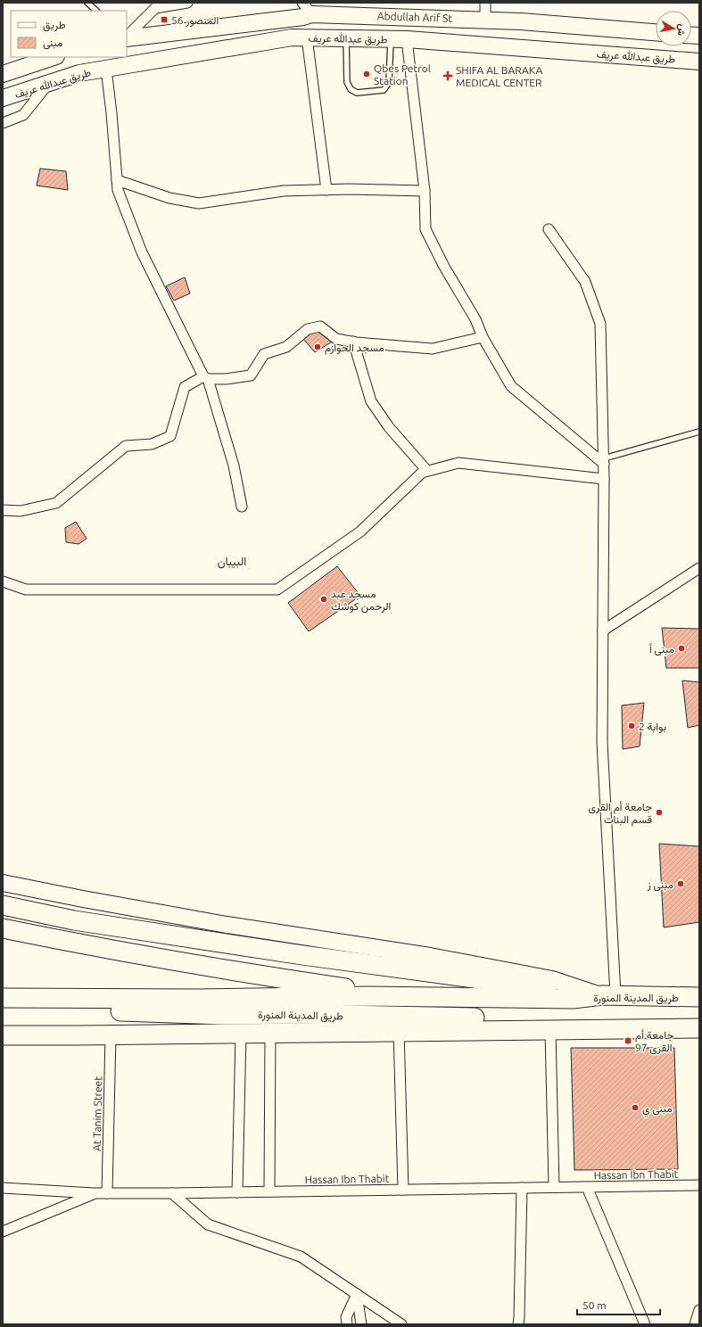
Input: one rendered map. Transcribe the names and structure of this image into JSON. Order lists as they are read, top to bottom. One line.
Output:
{"streets":{"highway":["طريق المدينة المنورة"],"main road":["Abdullah Arif St","طريق عبدالله عريف"],"street":["At Tanim Street","Hassan Ibn Thabit"]},"crossings":[["طريق المدينة المنورة","At Tanim Street"],["At Tanim Street","Hassan Ibn Thabit"]],"districts":["البيبان"],"places":{"transit":["المنصور 56","جامعة أم القرى 97"],"other":["Qbes Petrol Station","مسجد الحوازم","مسجد عبد الرحمن كوشك","مبنى أ","بوابة 2","جامعة أم القرى قسم البنات","مبنى ز","مبنى ي"],"health":["SHIFA AL BARAKA MEDICAL CENTER"]},"legend":["طريق","مبنى"],"scale_bar":"50 m","north":"right"}
